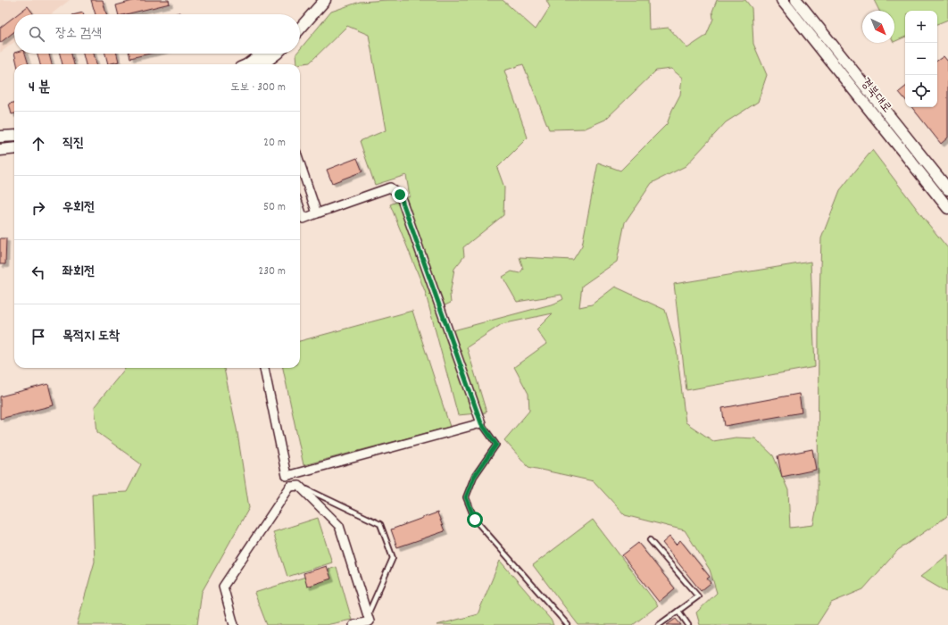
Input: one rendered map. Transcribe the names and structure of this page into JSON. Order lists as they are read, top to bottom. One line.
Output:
{"streets":{"street":["경북대로"]},"north":"bottom right","page":{"map_buttons":["+","−"],"search":"장소 검색","heading":["4 분","도보 · 300 m"],"list":[["직진","20 m"],["우회전","50 m"],["좌회전","230 m"],"목적지 도착"]}}
